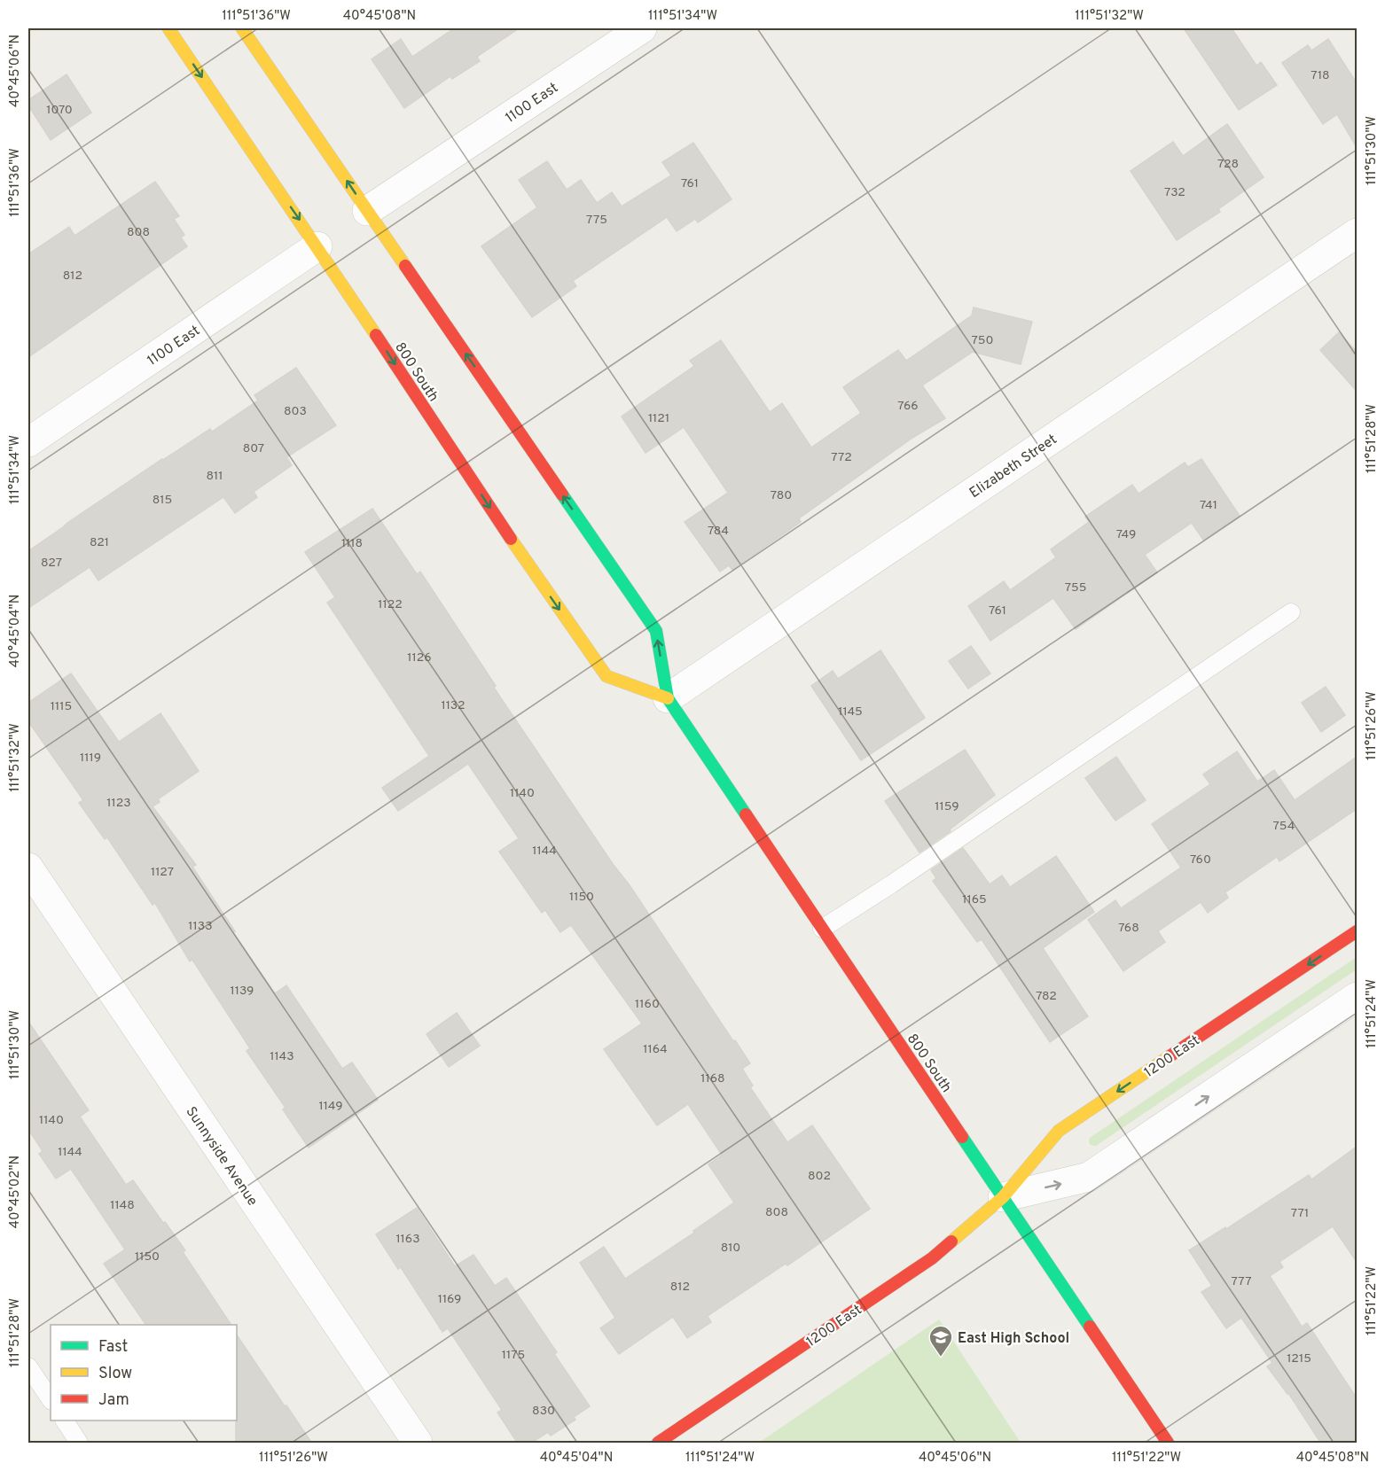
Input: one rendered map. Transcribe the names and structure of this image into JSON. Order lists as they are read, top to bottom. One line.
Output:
{"streets":{"main road":["800 South","1200 East"],"street":["1100 East","Elizabeth Street","Sunnyside Avenue"]},"crossings":[["1100 East","800 South"],["800 South","Elizabeth Street"],["800 South","1200 East"]],"places":{"school or university":["East High School"]},"house_numbers":["718","1070","728","761","732","775","808","812","750","766","803","1121","807","772","811","780","815","741","784","749","821","1118","827","755","1122","761","1126","1132","1115","1145","1119","1140","1123","1159","754","1144","760","1127","1150","1165","1133","768","1139","782","1160","1164","1143","1168","1149","1140","1144","802","1148","808","771","1163","810","1150","777","812","1169","1175","1215","830"],"legend":["Fast","Slow","Jam"],"coordinates":["111°51'36\"W","40°45'08\"N","111°51'34\"W","111°51'32\"W","40°45'06\"N","111°51'30\"W","111°51'28\"W","40°45'04\"N","111°51'26\"W","111°51'24\"W","40°45'02\"N","111°51'22\"W"]}
